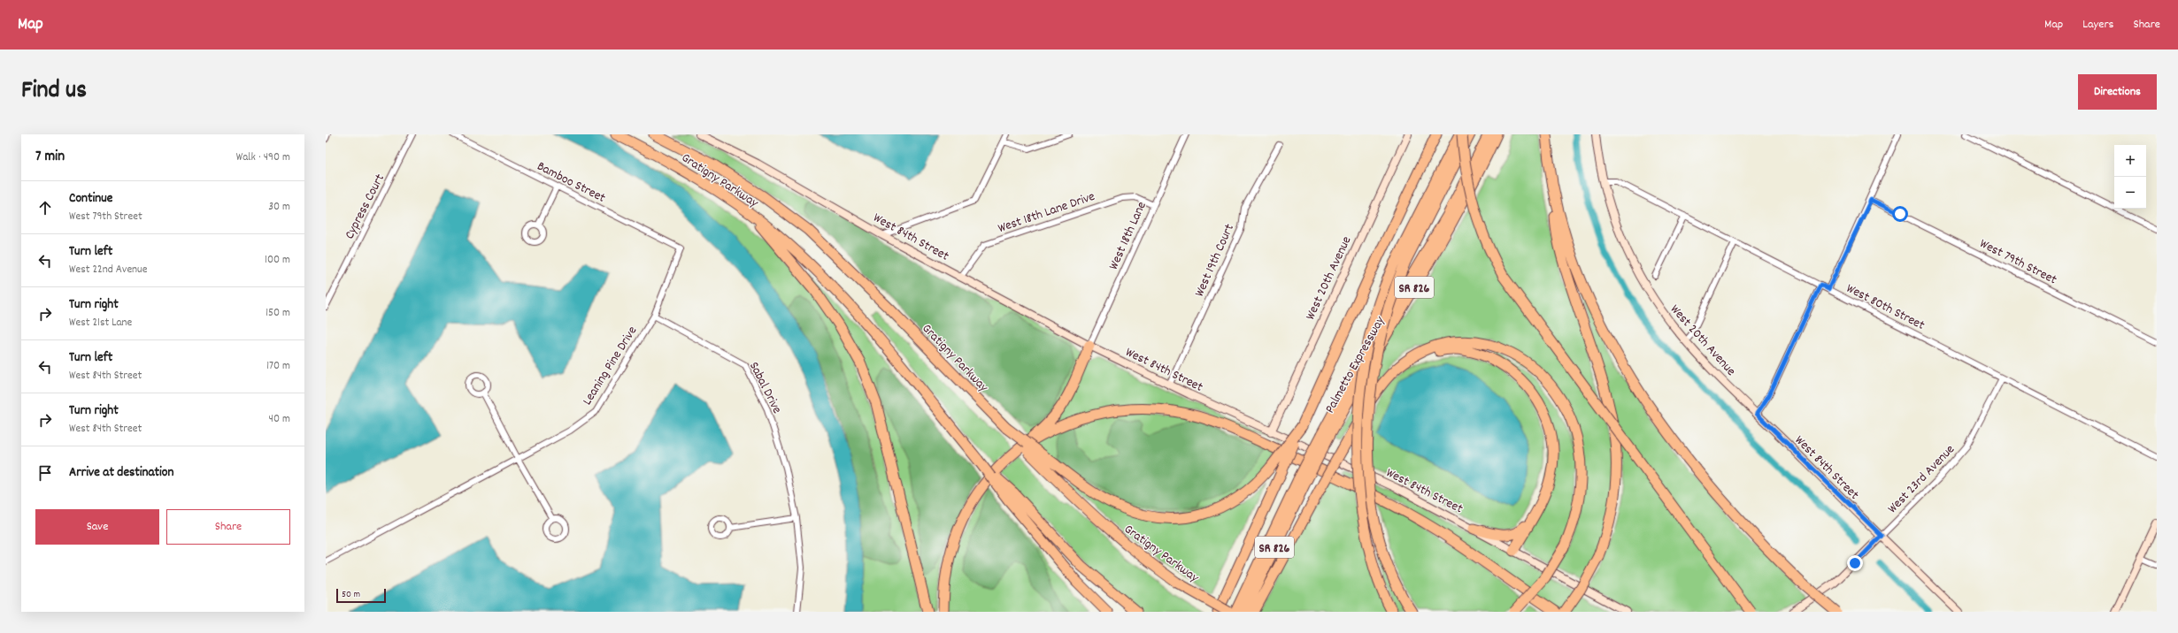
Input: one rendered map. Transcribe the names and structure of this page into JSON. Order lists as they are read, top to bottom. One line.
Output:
{"streets":{"highway":["Gratigny Parkway","SR 826","Palmetto Expressway"],"street":["Bamboo Street","Cypress Court","West 18th Lane Drive","West 18th Lane","West 84th Street","West 19th Court","West 79th Street","West 20th Avenue","West 80th Street","Leaning Pine Drive","Sabal Drive","West 23rd Avenue"]},"crossings":[["Bamboo Street","Leaning Pine Drive"],["West 18th Lane Drive","West 18th Lane"],["West 18th Lane Drive","West 84th Street"],["West 18th Lane","West 84th Street"],["West 84th Street","West 19th Court"],["West 84th Street","West 20th Avenue"],["West 84th Street","West 23rd Avenue"],["West 20th Avenue","West 80th Street"],["West 80th Street","West 23rd Avenue"],["Leaning Pine Drive","Sabal Drive"]],"scale_bar":"50 m","page":{"header":"Map","nav":["Map","Layers","Share"],"title":"Find us","buttons":["Directions",["Save","Share"]],"heading":["7 min","Walk · 490 m"],"map_buttons":["+","−"],"list":[["Continue","West 79th Street","30 m"],["Turn left","West 22nd Avenue","100 m"],["Turn right","West 21st Lane","150 m"],["Turn left","West 84th Street","170 m"],["Turn right","West 84th Street","40 m"],"Arrive at destination"],"scale":"50 m"}}
